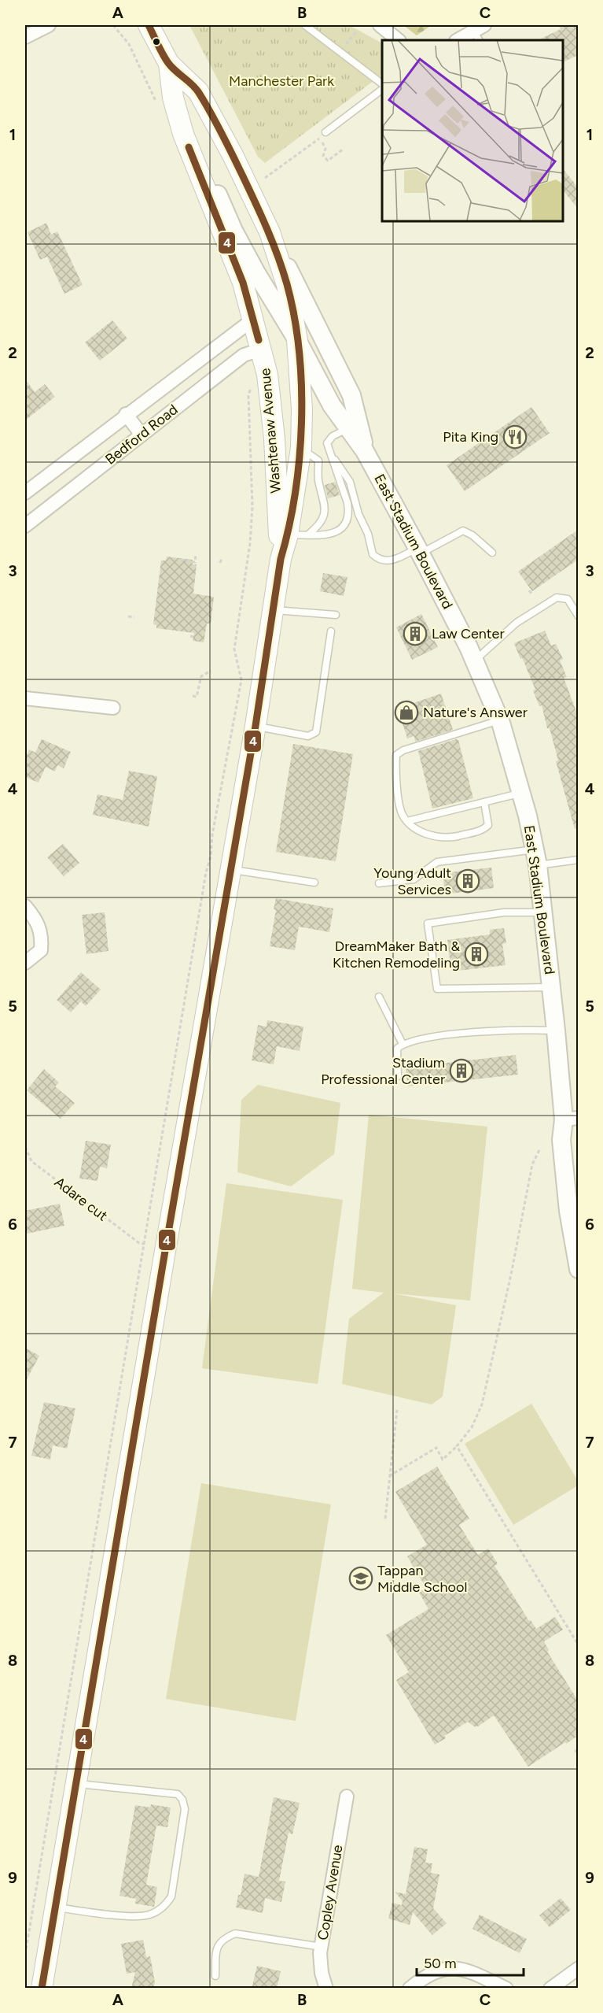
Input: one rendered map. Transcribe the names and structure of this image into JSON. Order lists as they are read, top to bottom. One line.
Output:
{"streets":{"main road":["Washtenaw Avenue","East Stadium Boulevard"],"street":["Bedford Road","Copley Avenue"],"path":["Adare cut"]},"crossings":[["Washtenaw Avenue","Bedford Road"],["Washtenaw Avenue","East Stadium Boulevard"]],"parks":["Manchester Park"],"places":{"restaurant":["Pita King"],"building":["Law Center","Young Adult Services","DreamMaker Bath & Kitchen Remodeling","Stadium Professional Center"],"shop":["Nature's Answer"],"school or university":["Tappan Middle School"]},"lines":["transit line 4"],"scale_bar":"50 m","grid":{"columns":["A","B","C"],"rows":["1","2","3","4","5","6","7","8","9"]}}
